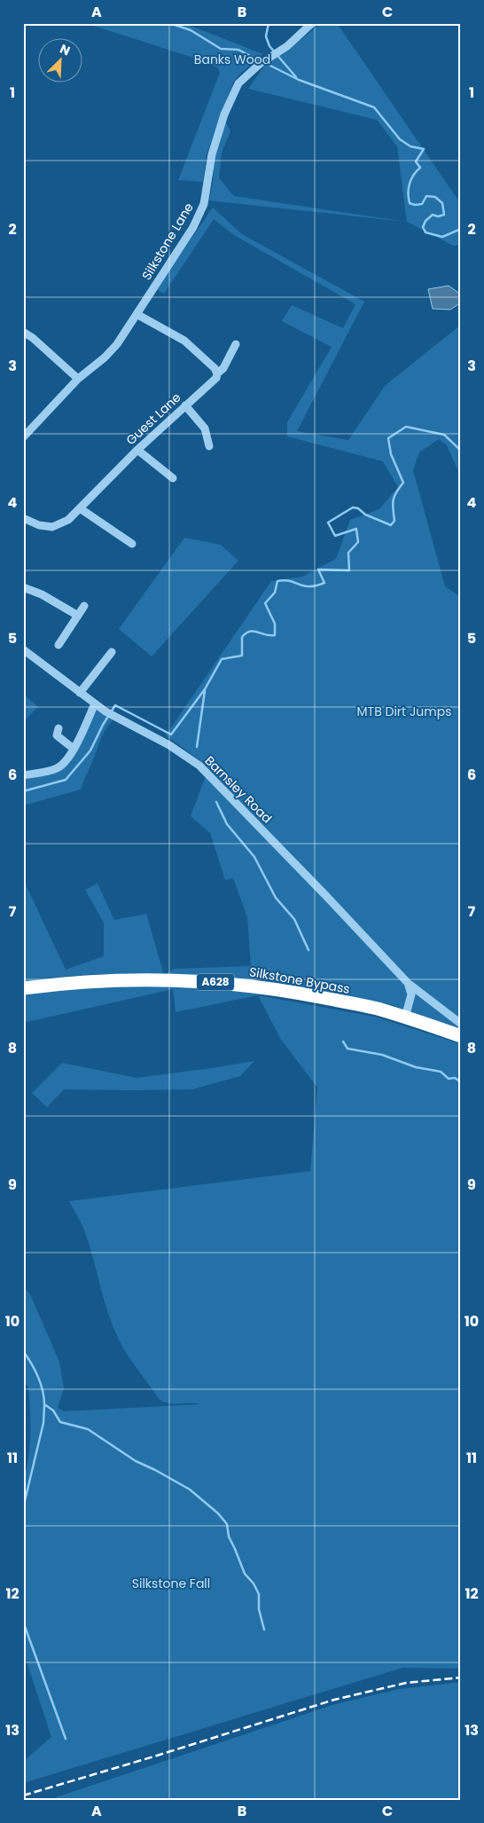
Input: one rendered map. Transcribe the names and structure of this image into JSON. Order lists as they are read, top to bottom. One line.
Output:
{"streets":{"highway":["Silkstone Bypass","A628"],"street":["Silkstone Lane","Guest Lane","Barnsley Road"]},"parks":["Banks Wood","MTB Dirt Jumps","Silkstone Fall"],"north":"top right","grid":{"columns":["A","B","C"],"rows":["1","2","3","4","5","6","7","8","9","10","11","12","13"]}}
